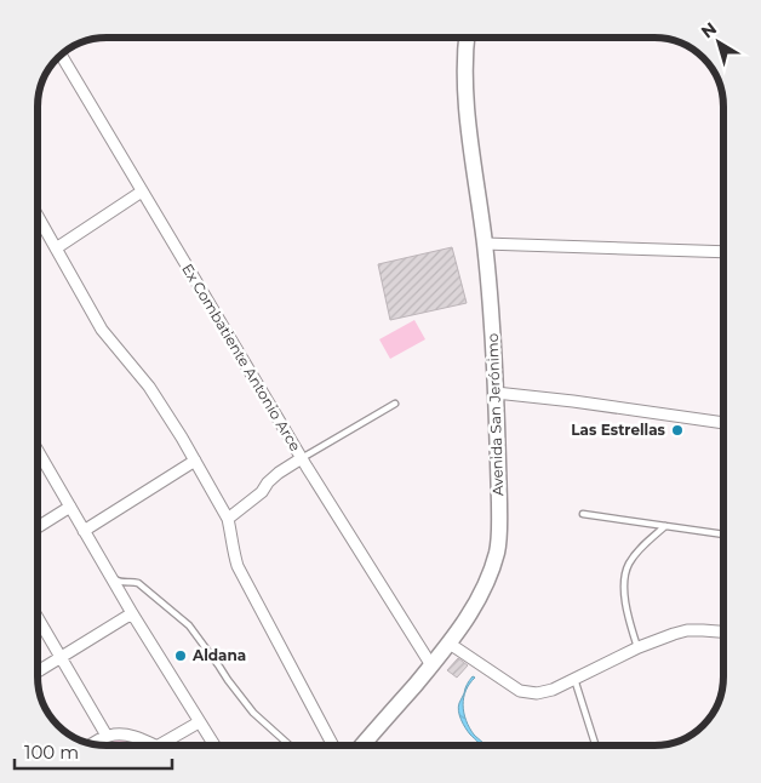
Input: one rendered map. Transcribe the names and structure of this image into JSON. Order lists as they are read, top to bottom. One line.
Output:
{"streets":{"street":["Ex Combatiente Antonio Arce","Avenida San Jerónimo"]},"crossings":[["Ex Combatiente Antonio Arce","Avenida San Jerónimo"]],"places":["Las Estrellas","Aldana"],"scale_bar":"100 m","north":"top left"}
